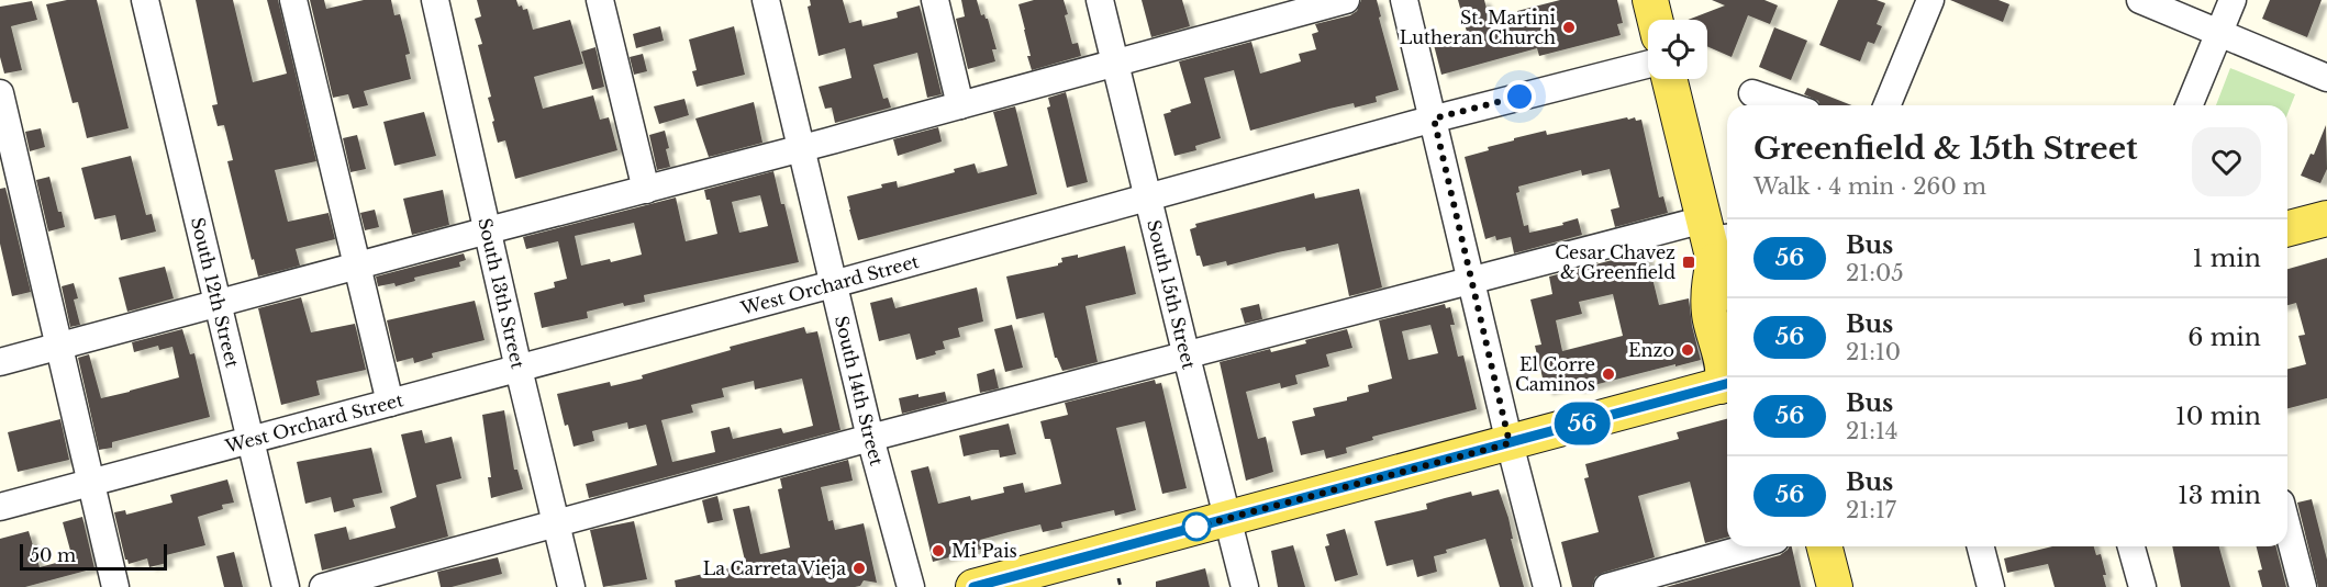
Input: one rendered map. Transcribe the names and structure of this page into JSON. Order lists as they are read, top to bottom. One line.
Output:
{"streets":{"street":["West Orchard Street","South 12th Street","South 13th Street","South 15th Street","South 14th Street"]},"crossings":[["West Orchard Street","South 12th Street"],["West Orchard Street","South 13th Street"],["West Orchard Street","South 15th Street"],["West Orchard Street","South 14th Street"]],"places":{"other":["St. Martini Lutheran Church","Enzo","El Corre Caminos","Mi Pais","La Carreta Vieja"],"transit":["Cesar Chavez & Greenfield"]},"lines":["bus line 56"],"scale_bar":"50 m","page":{"on_map":"56","heading":["Greenfield & 15th Street","Walk · 4 min · 260 m"],"list":[{"mark":"56","name":"Bus","note":"21:05","value":"1 min"},{"mark":"56","name":"Bus","note":"21:10","value":"6 min"},{"mark":"56","name":"Bus","note":"21:14","value":"10 min"},{"mark":"56","name":"Bus","note":"21:17","value":"13 min"}],"scale":"50 m"}}
